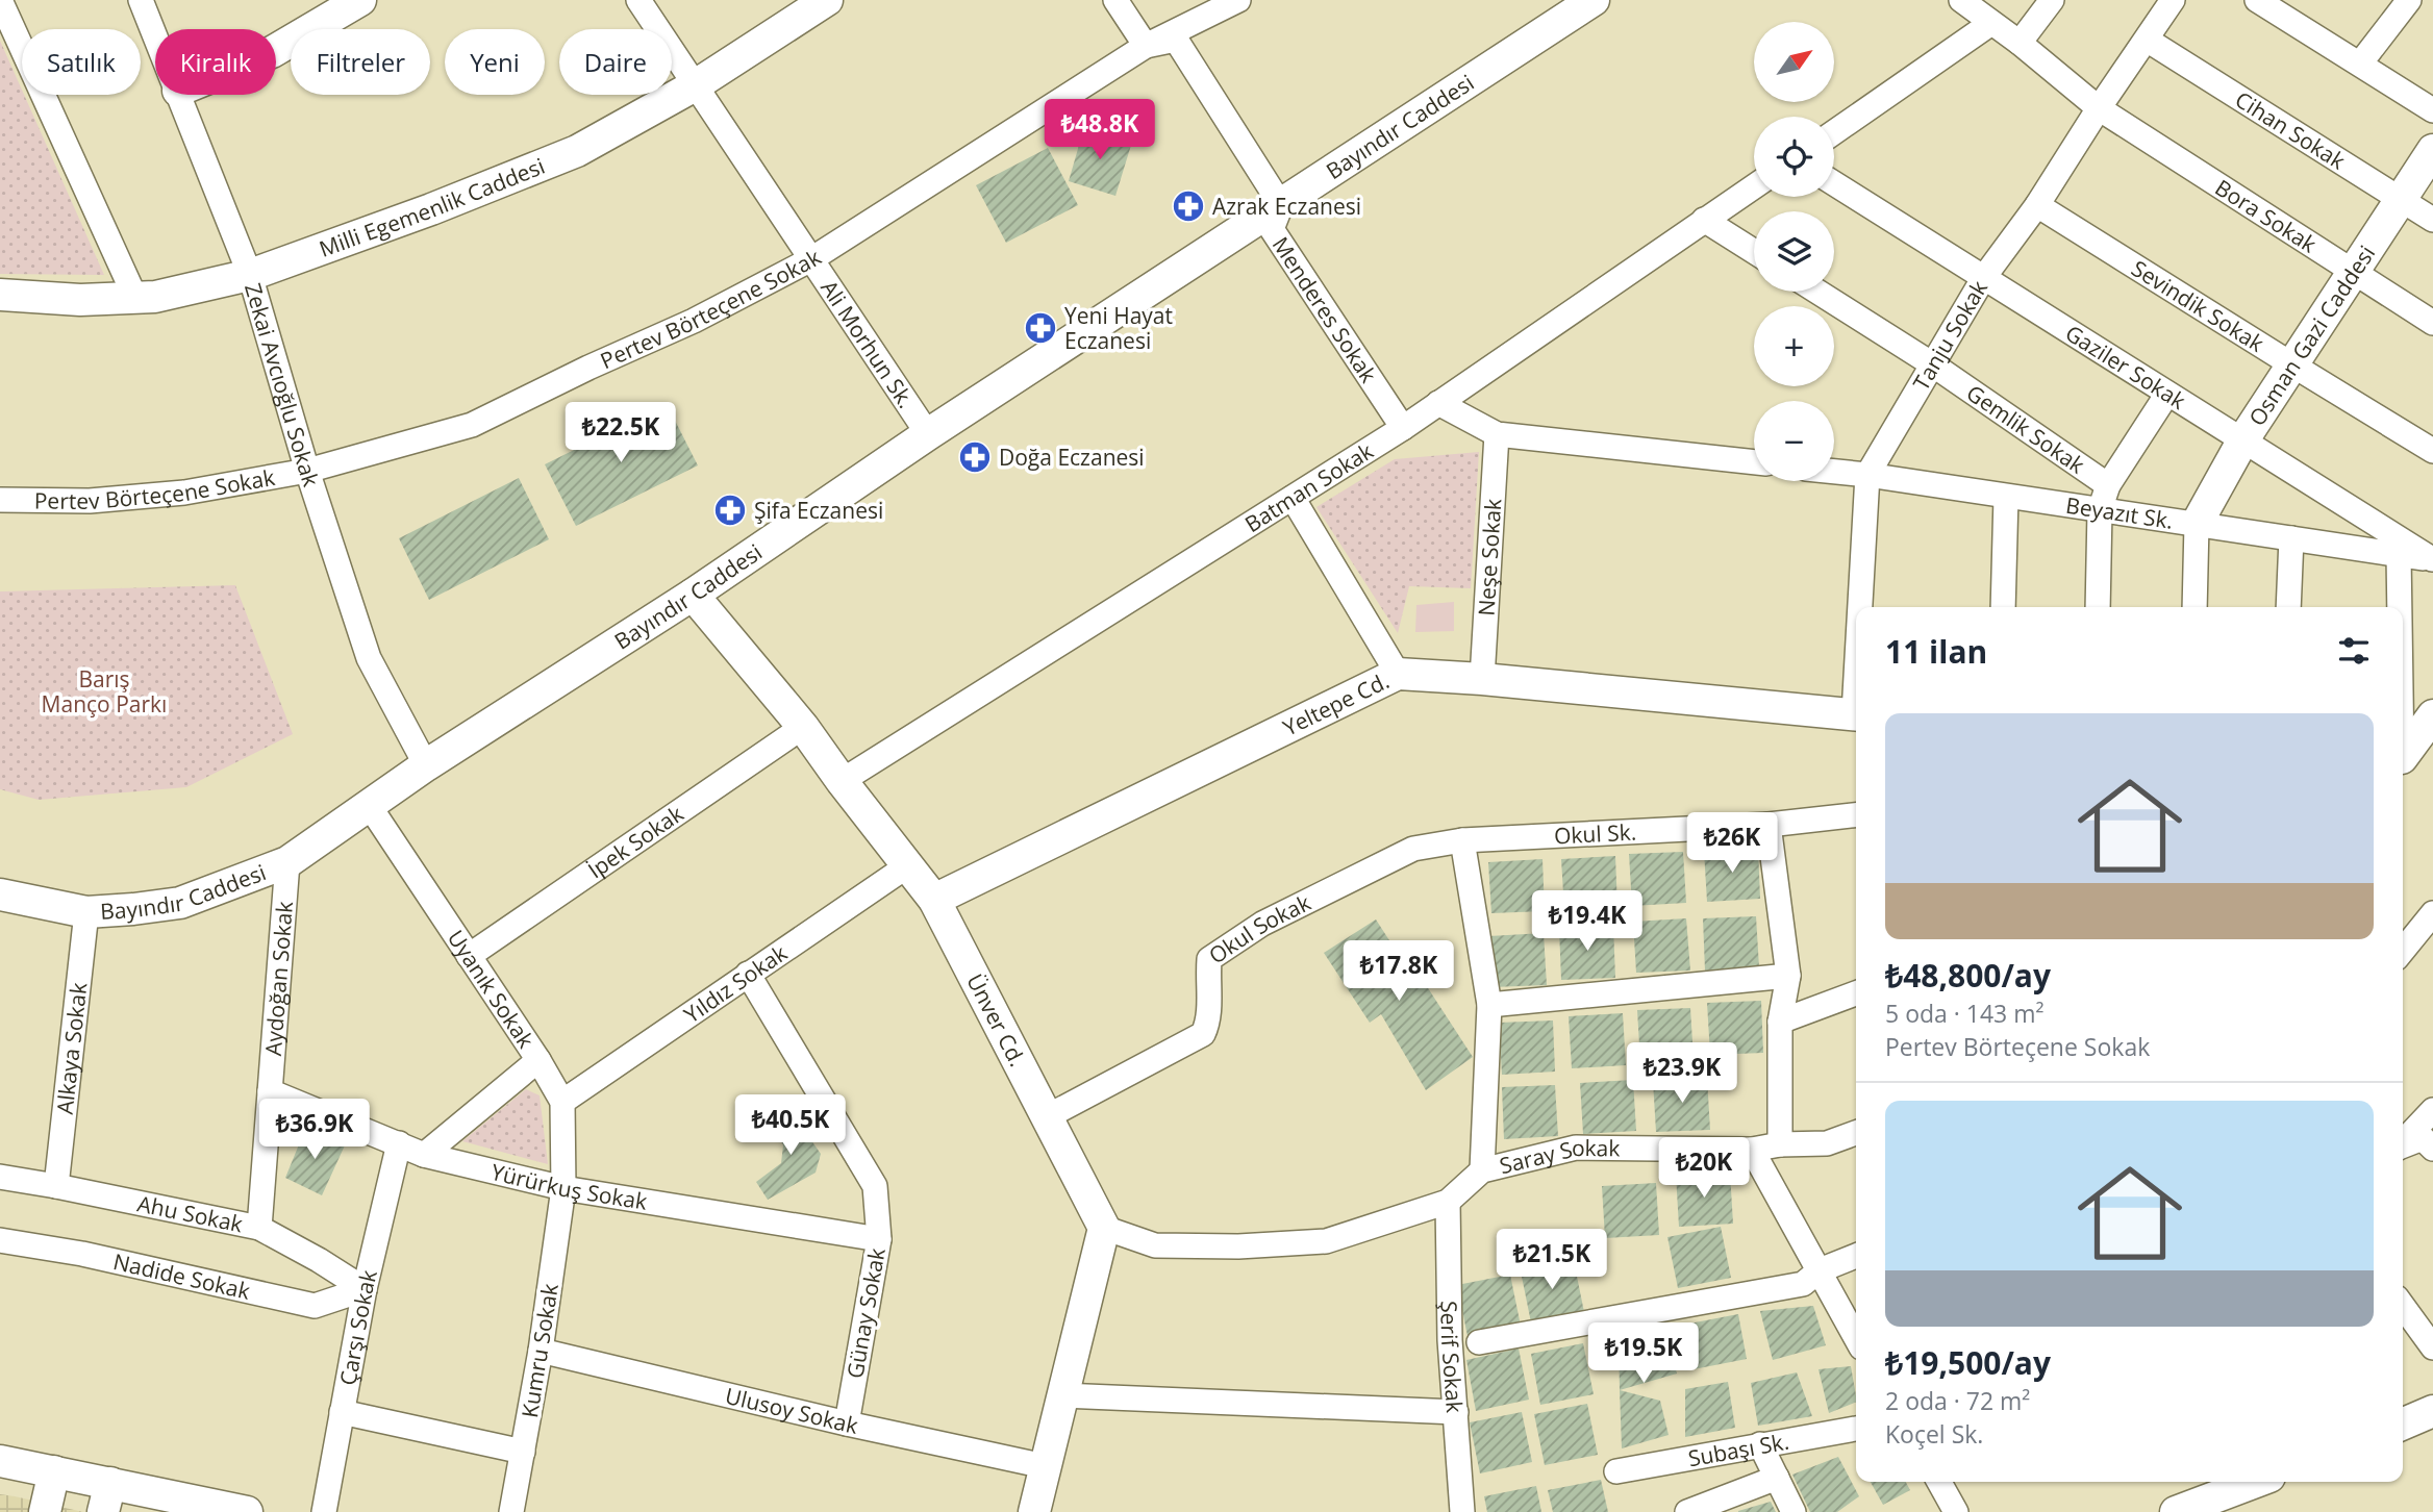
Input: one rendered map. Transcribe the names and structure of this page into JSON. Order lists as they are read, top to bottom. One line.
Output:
{"streets":{"street":["Bayındır Caddesi","Cihan Sokak","Milli Egemenlik Caddesi","Bora Sokak","Sevindik Sokak","Pertev Börteçene Sokak","Menderes Sokak","Tanju Sokak","Osman Gazi Caddesi","Ali Morhun Sk.","Gaziler Sokak","Zekai Avcıoğlu Sokak","Gemlik Sokak","Batman Sokak","Beyazıt Sk.","Neşe Sokak","Yeltepe Cd.","Okul Sk.","İpek Sokak","Okul Sokak","Aydoğan Sokak","Yıldız Sokak","Uyanık Sokak","Ünver Cd.","Alkaya Sokak","Saray Sokak","Yürürkuş Sokak","Ahu Sokak","Nadide Sokak","Günay Sokak","Çarşı Sokak","Kumru Sokak","Şerif Sokak","Ulusoy Sokak","Subaşı Sk."]},"crossings":[["Bayındır Caddesi","Menderes Sokak"],["Bayındır Caddesi","Ali Morhun Sk."],["Bayındır Caddesi","Zekai Avcıoğlu Sokak"],["Bayındır Caddesi","Aydoğan Sokak"],["Bayındır Caddesi","Uyanık Sokak"],["Bayındır Caddesi","Ünver Cd."],["Bayındır Caddesi","Alkaya Sokak"],["Cihan Sokak","Tanju Sokak"],["Cihan Sokak","Osman Gazi Caddesi"],["Milli Egemenlik Caddesi","Ali Morhun Sk."],["Milli Egemenlik Caddesi","Zekai Avcıoğlu Sokak"],["Bora Sokak","Tanju Sokak"],["Bora Sokak","Osman Gazi Caddesi"],["Sevindik Sokak","Tanju Sokak"],["Sevindik Sokak","Osman Gazi Caddesi"],["Pertev Börteçene Sokak","Menderes Sokak"],["Pertev Börteçene Sokak","Ali Morhun Sk."],["Pertev Börteçene Sokak","Zekai Avcıoğlu Sokak"],["Menderes Sokak","Batman Sokak"],["Tanju Sokak","Gaziler Sokak"],["Tanju Sokak","Gemlik Sokak"],["Tanju Sokak","Beyazıt Sk."],["Osman Gazi Caddesi","Gaziler Sokak"],["Osman Gazi Caddesi","Beyazıt Sk."],["Gaziler Sokak","Beyazıt Sk."],["Batman Sokak","Ünver Cd."],["Neşe Sokak","Yeltepe Cd."],["Yeltepe Cd.","Ünver Cd."],["Okul Sk.","Okul Sokak"],["İpek Sokak","Uyanık Sokak"],["İpek Sokak","Ünver Cd."],["Okul Sokak","Ünver Cd."],["Aydoğan Sokak","Yürürkuş Sokak"],["Aydoğan Sokak","Ahu Sokak"],["Yıldız Sokak","Uyanık Sokak"],["Yıldız Sokak","Ünver Cd."],["Yıldız Sokak","Günay Sokak"],["Uyanık Sokak","Yürürkuş Sokak"],["Uyanık Sokak","Kumru Sokak"],["Ünver Cd.","Saray Sokak"],["Alkaya Sokak","Ahu Sokak"],["Saray Sokak","Şerif Sokak"],["Yürürkuş Sokak","Günay Sokak"],["Yürürkuş Sokak","Çarşı Sokak"],["Yürürkuş Sokak","Kumru Sokak"],["Ahu Sokak","Nadide Sokak"],["Ahu Sokak","Çarşı Sokak"],["Nadide Sokak","Çarşı Sokak"],["Günay Sokak","Ulusoy Sokak"],["Kumru Sokak","Ulusoy Sokak"]],"parks":["Barış Manço Parkı"],"places":{"pharmacy":["Azrak Eczanesi","Yeni Hayat Eczanesi","Doğa Eczanesi","Şifa Eczanesi"]},"north":"top right","page":{"map_buttons":["+","−"],"chip":["Satılık","Kiralık","Filtreler","Yeni","Daire"],"price":["₺48.8K","₺22.5K","₺26K","₺19.4K","₺17.8K","₺23.9K","₺40.5K","₺36.9K","₺20K","₺21.5K","₺19.5K"],"heading":"11 ilan","list":[{"name":"₺48,800/ay","note":"5 oda · 143 m² · Pertev Börteçene Sokak"},{"name":"₺19,500/ay","note":"2 oda · 72 m² · Koçel Sk."}]}}
